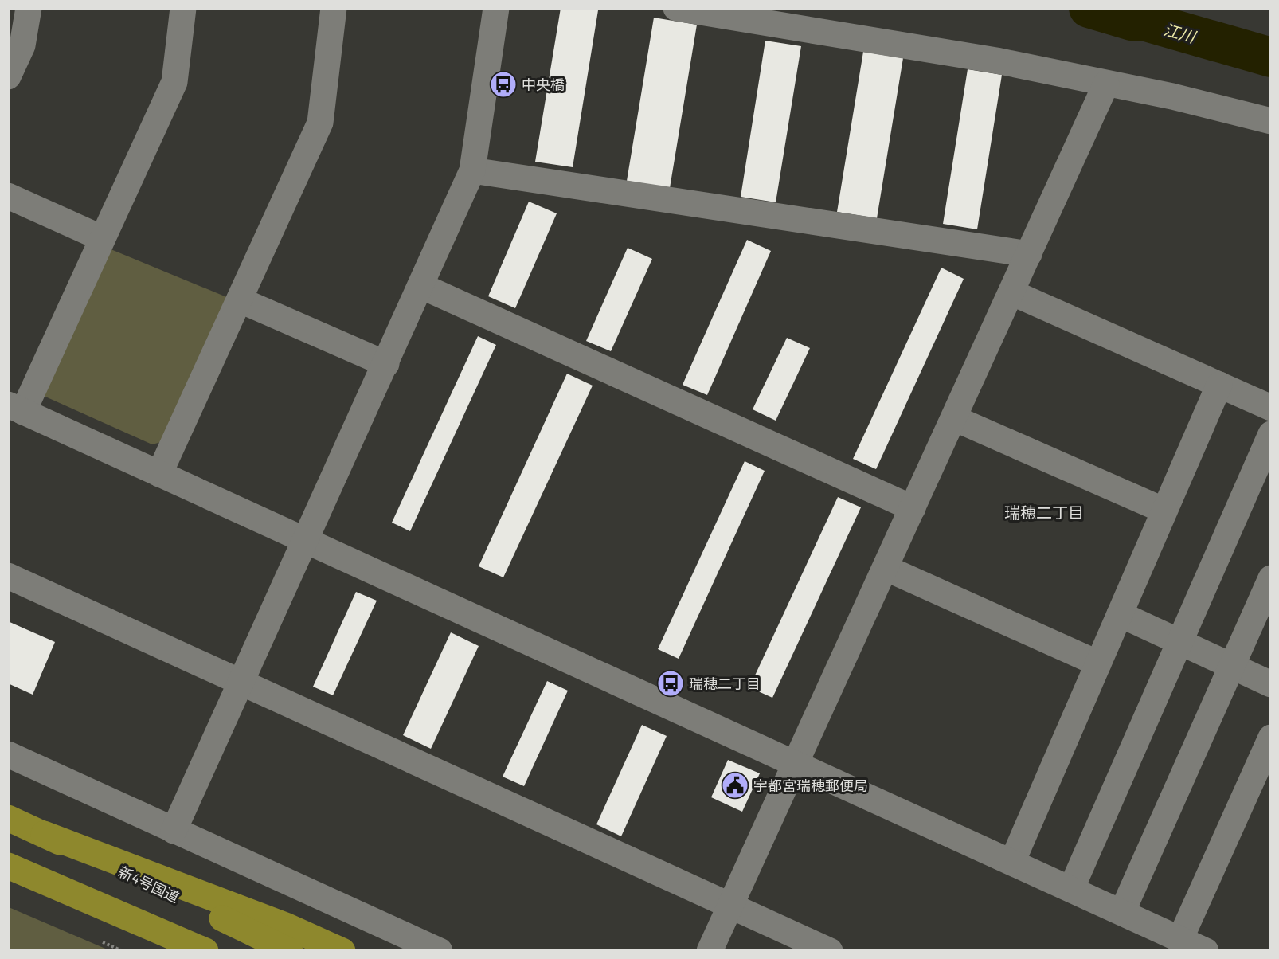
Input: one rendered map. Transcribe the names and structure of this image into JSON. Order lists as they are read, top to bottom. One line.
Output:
{"streets":{"highway":["新4号国道"]},"districts":["瑞穂二丁目"],"water":["江川"],"places":{"bus stop":["中央橋","瑞穂二丁目"],"public building":["宇都宮瑞穂郵便局"]}}
